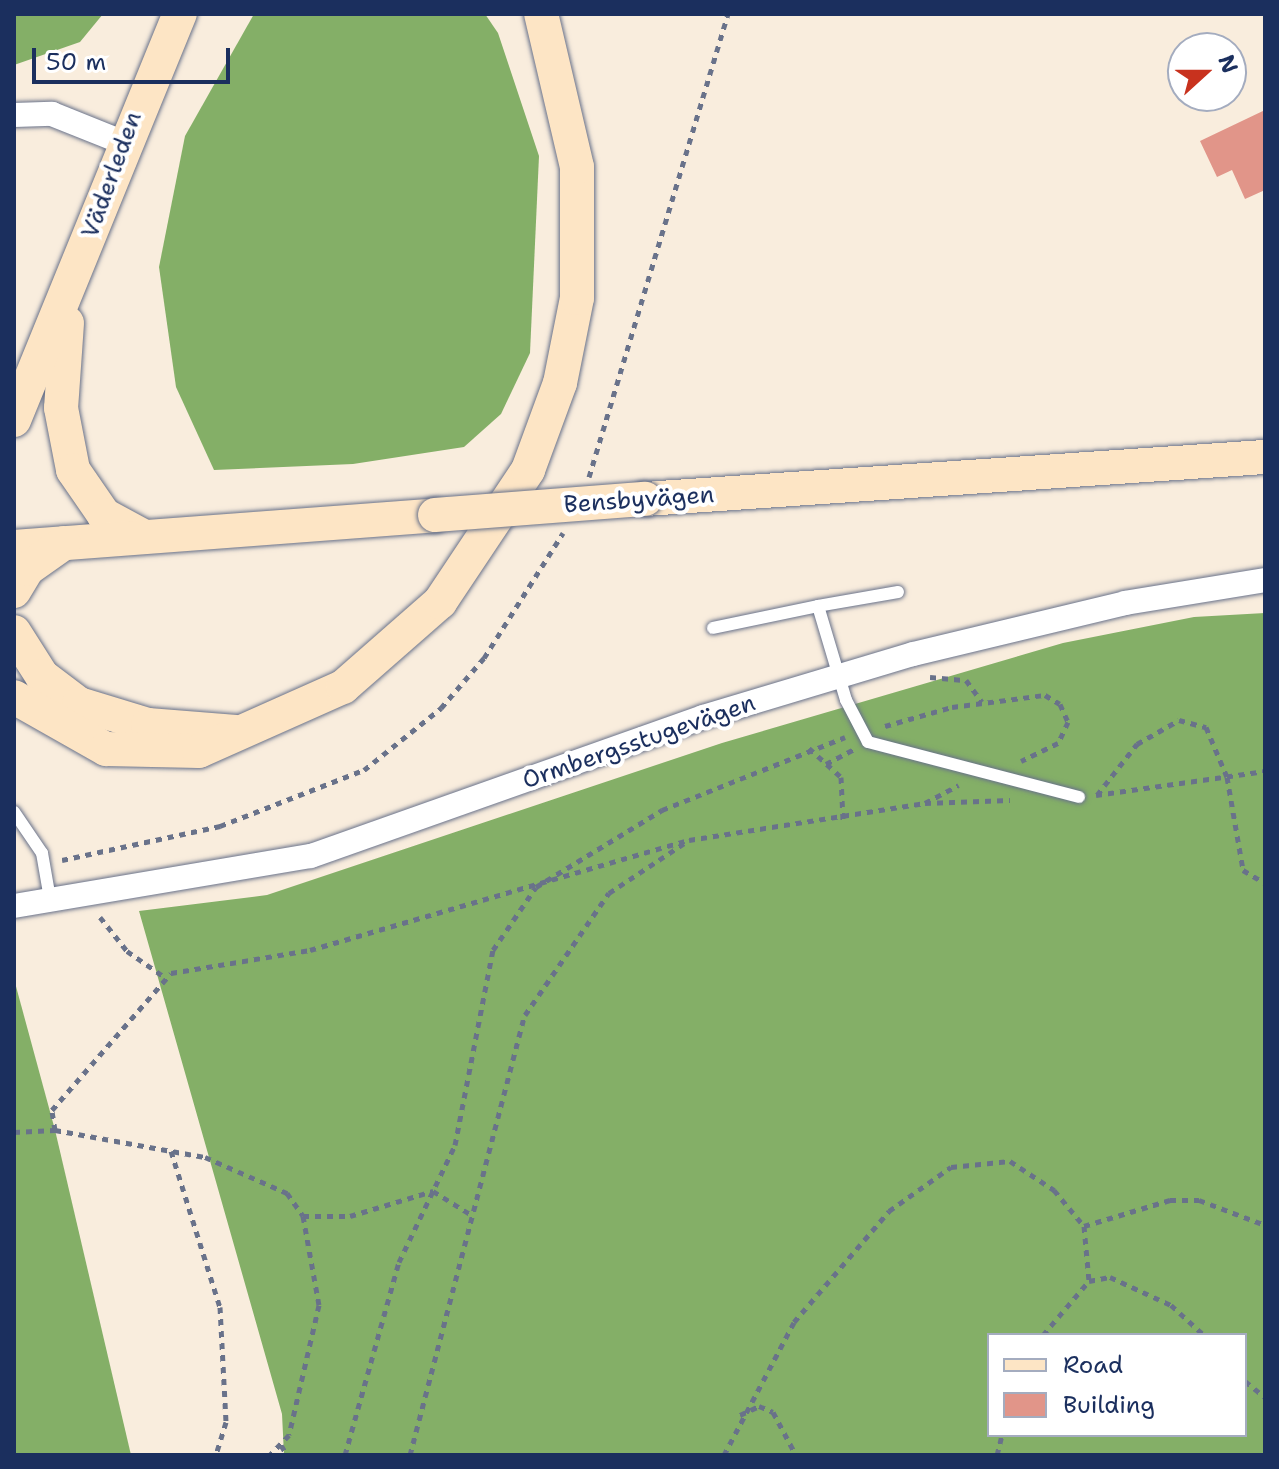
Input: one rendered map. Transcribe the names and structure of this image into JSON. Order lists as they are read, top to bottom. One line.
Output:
{"streets":{"main road":["Väderleden","Bensbyvägen"],"street":["Ormbergsstugevägen"]},"crossings":[["Väderleden","Bensbyvägen"]],"legend":["Road","Building"],"scale_bar":"50 m","north":"right"}
